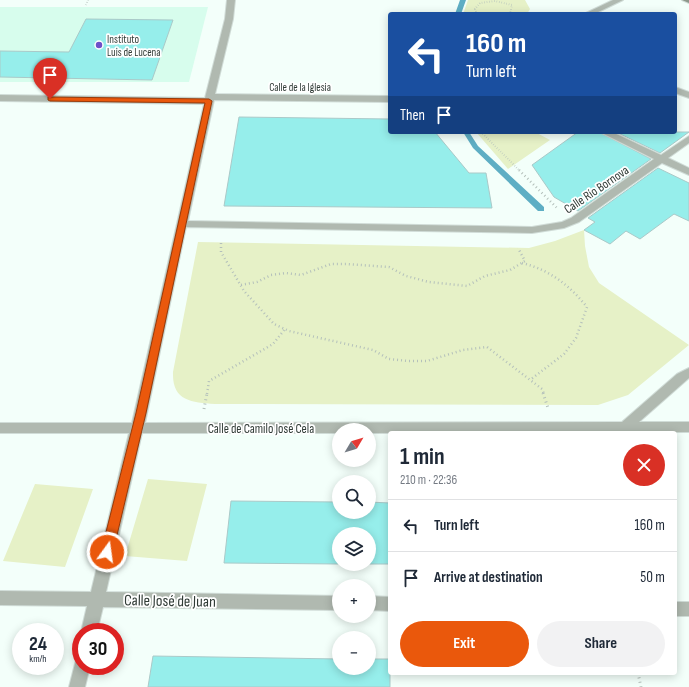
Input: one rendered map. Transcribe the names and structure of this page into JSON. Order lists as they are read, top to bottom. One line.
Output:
{"streets":{"street":["Calle de la Iglesia","Calle Río Bornova","Calle de Camilo José Cela","Calle José de Juan"]},"places":["Instituto Luis de Lucena"],"north":"top right","page":{"turn":["160 m","Turn left"],"then":"Then","map_buttons":["+","−"],"heading":["1 min","210 m · 22:36"],"list":[{"name":"Turn left","value":"160 m"},{"name":"Arrive at destination","value":"50 m"}],"buttons":["Exit","Share"],"speed":"24 km/h","limit":"30"}}
